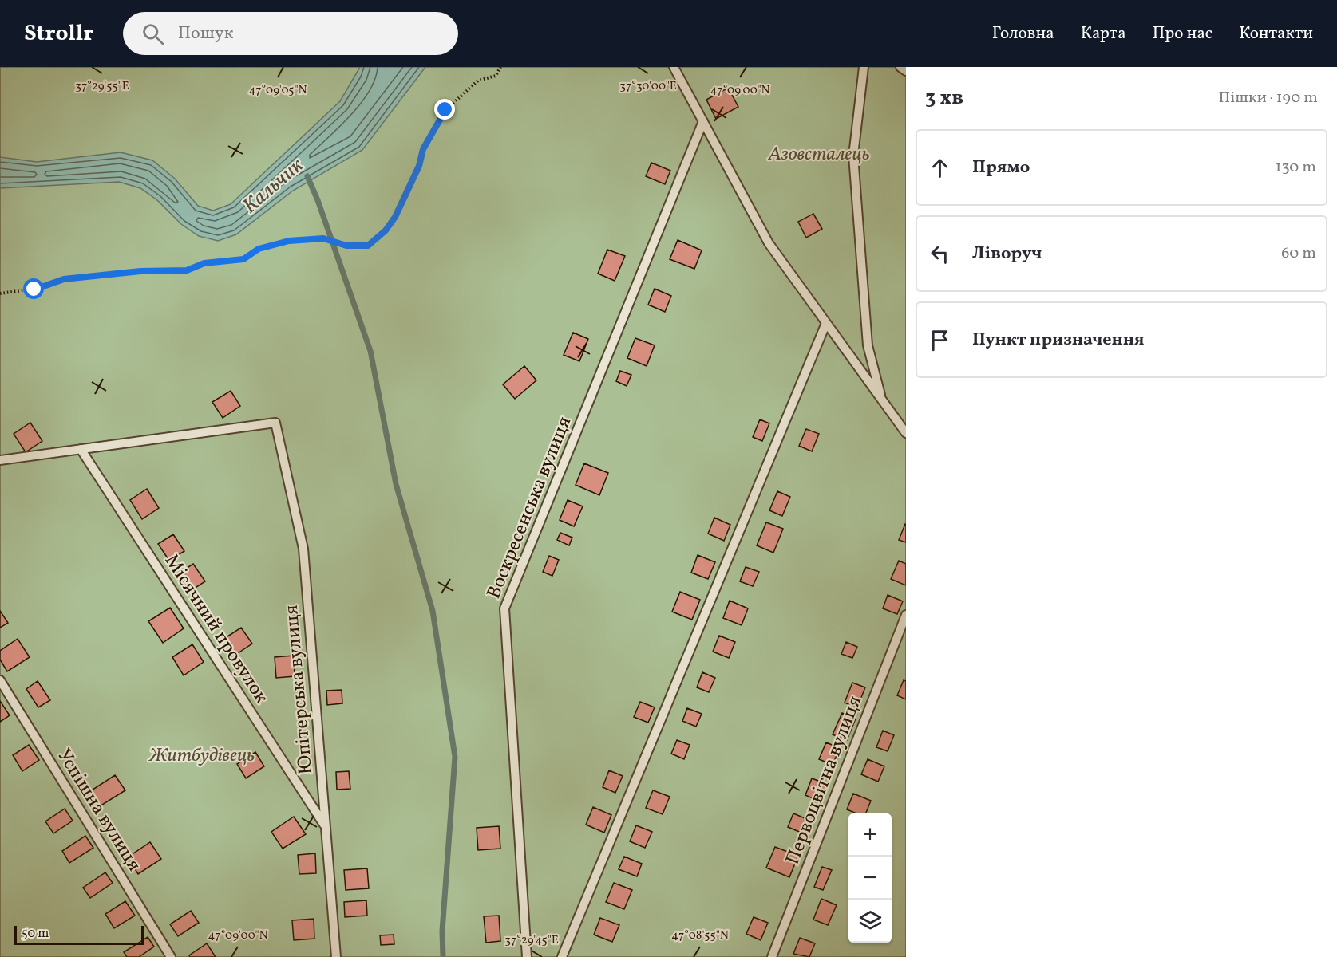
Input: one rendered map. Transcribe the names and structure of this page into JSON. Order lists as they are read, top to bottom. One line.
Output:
{"streets":{"lane":["Воскресенська вулиця","Місячний провулок","Юпітерська вулиця","Первоцвітна вулиця","Успішна вулиця"]},"crossings":[["Місячний провулок","Юпітерська вулиця"]],"water":["Кальчик"],"parks":["Азовсталець","Житбудівець"],"scale_bar":"50 m","page":{"header":"Strollr","search":"Пошук","nav":["Головна","Карта","Про нас","Контакти"],"heading":["3 хв","Пішки · 190 m"],"list":[["Прямо","130 m"],["Ліворуч","60 m"],"Пункт призначення"],"map_buttons":["+","−"],"scale":"50 m"},"coordinates":["37°29'55\"E","37°30'00\"E","47°09'00\"N","47°09'05\"N","47°08'55\"N","37°29'45\"E"]}
